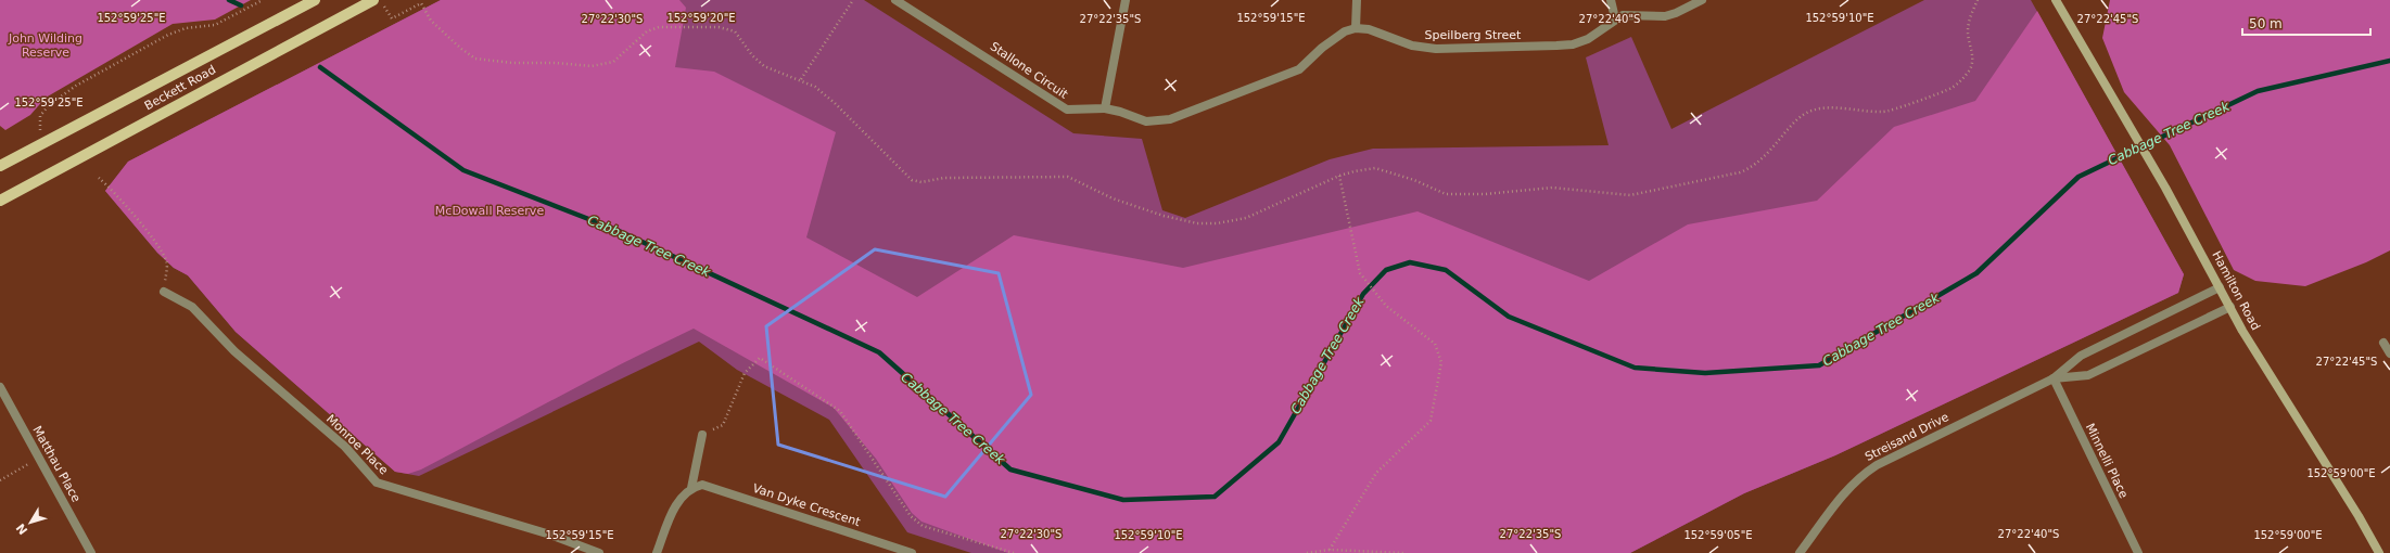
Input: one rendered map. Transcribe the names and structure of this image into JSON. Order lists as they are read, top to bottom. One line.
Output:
{"streets":{"main road":["Beckett Road","Hamilton Road"],"street":["Speilberg Street","Stallone Circuit","Streisand Drive","Monroe Place","Minnelli Place","Matthau Place","Van Dyke Crescent"]},"crossings":[["Hamilton Road","Streisand Drive"],["Streisand Drive","Minnelli Place"]],"water":["Cabbage Tree Creek"],"parks":["John Wilding Reserve","McDowall Reserve"],"scale_bar":"50 m","north":"bottom left","coordinates":["152°59'25\"E","152°59'20\"E","152°59'15\"E","152°59'10\"E","27°22'30\"S","27°22'35\"S","27°22'40\"S","27°22'45\"S","152°59'00\"E","152°59'05\"E"]}
